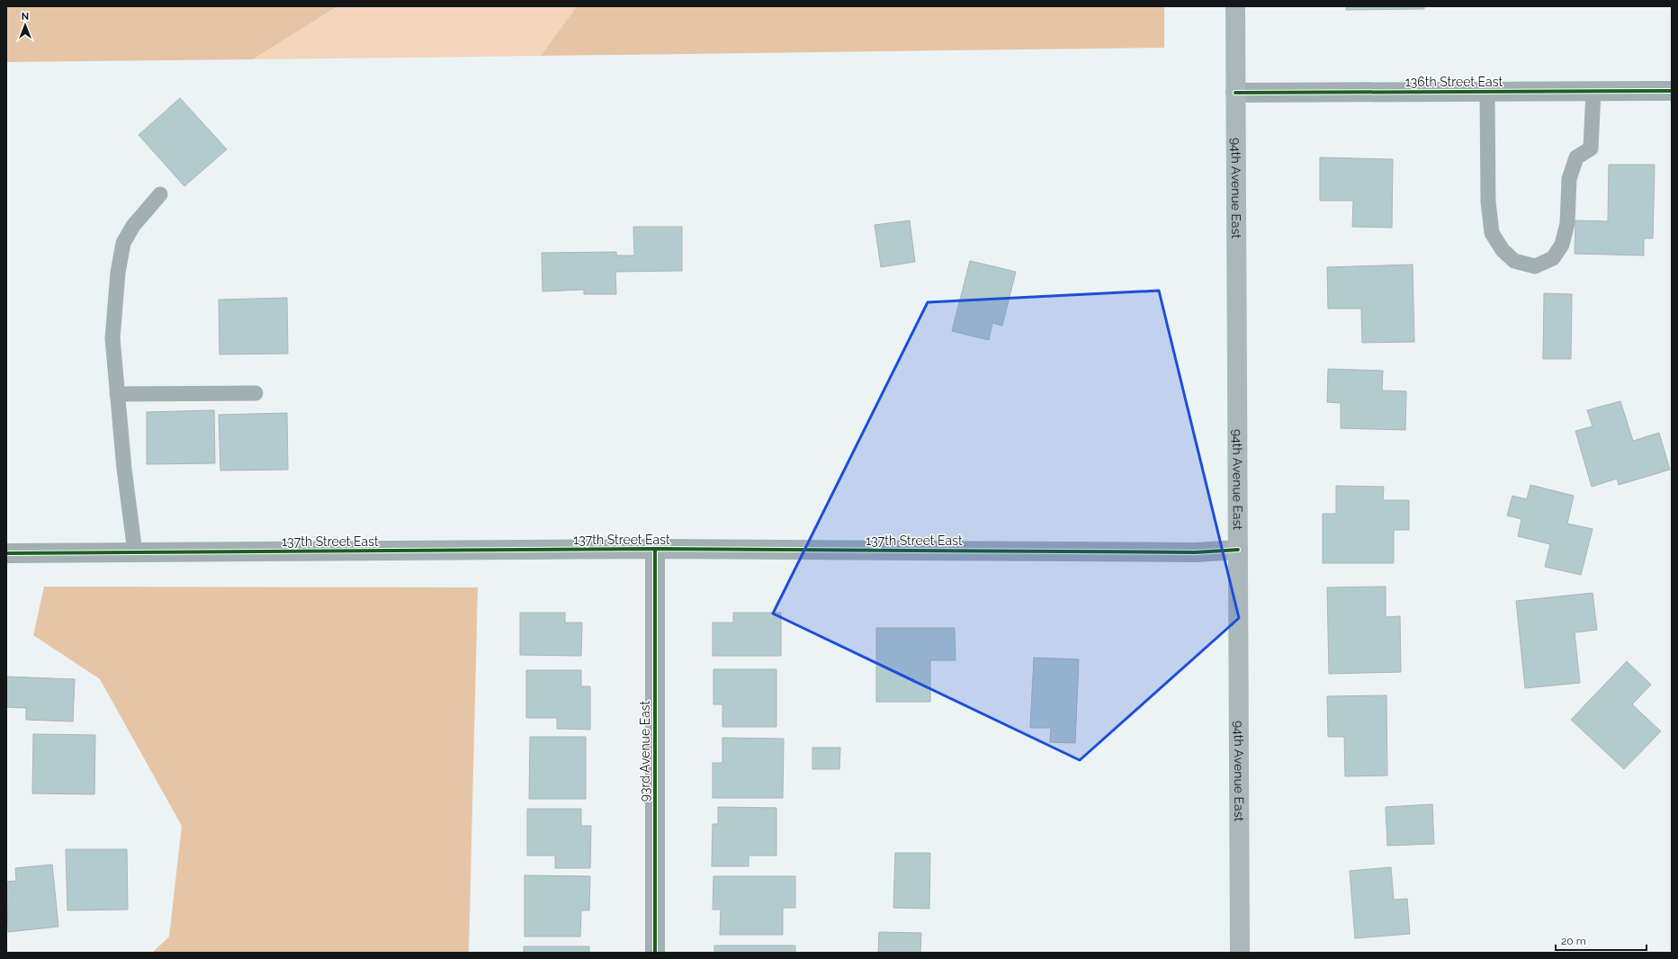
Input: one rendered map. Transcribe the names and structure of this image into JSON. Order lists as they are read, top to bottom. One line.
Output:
{"streets":{"main road":["94th Avenue East"],"street":["136th Street East","137th Street East","93rd Avenue East"]},"crossings":[["136th Street East","94th Avenue East"],["94th Avenue East","137th Street East"],["137th Street East","93rd Avenue East"]],"scale_bar":"20 m","north":"top"}
